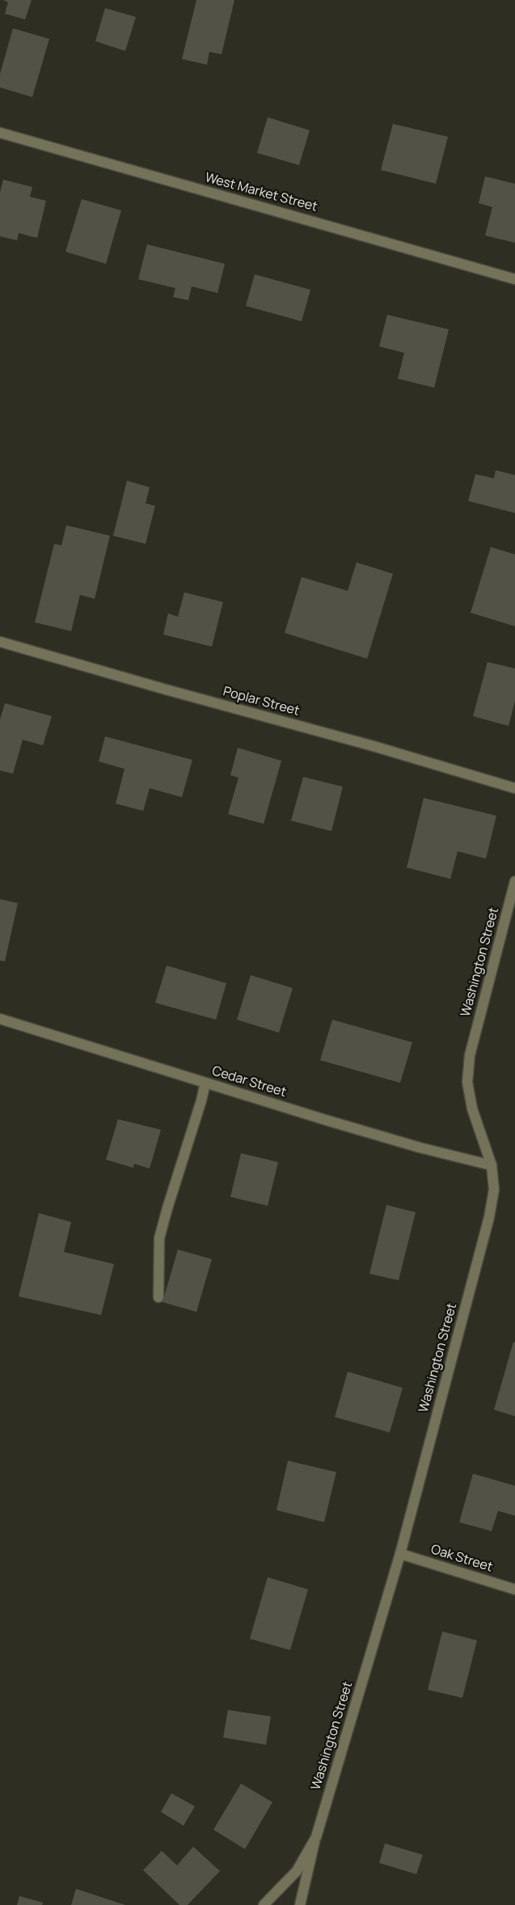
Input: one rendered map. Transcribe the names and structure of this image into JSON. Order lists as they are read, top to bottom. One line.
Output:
{"streets":{"street":["West Market Street","Poplar Street","Washington Street","Cedar Street","Oak Street"]},"crossings":[["Washington Street","Cedar Street"],["Washington Street","Oak Street"]]}
